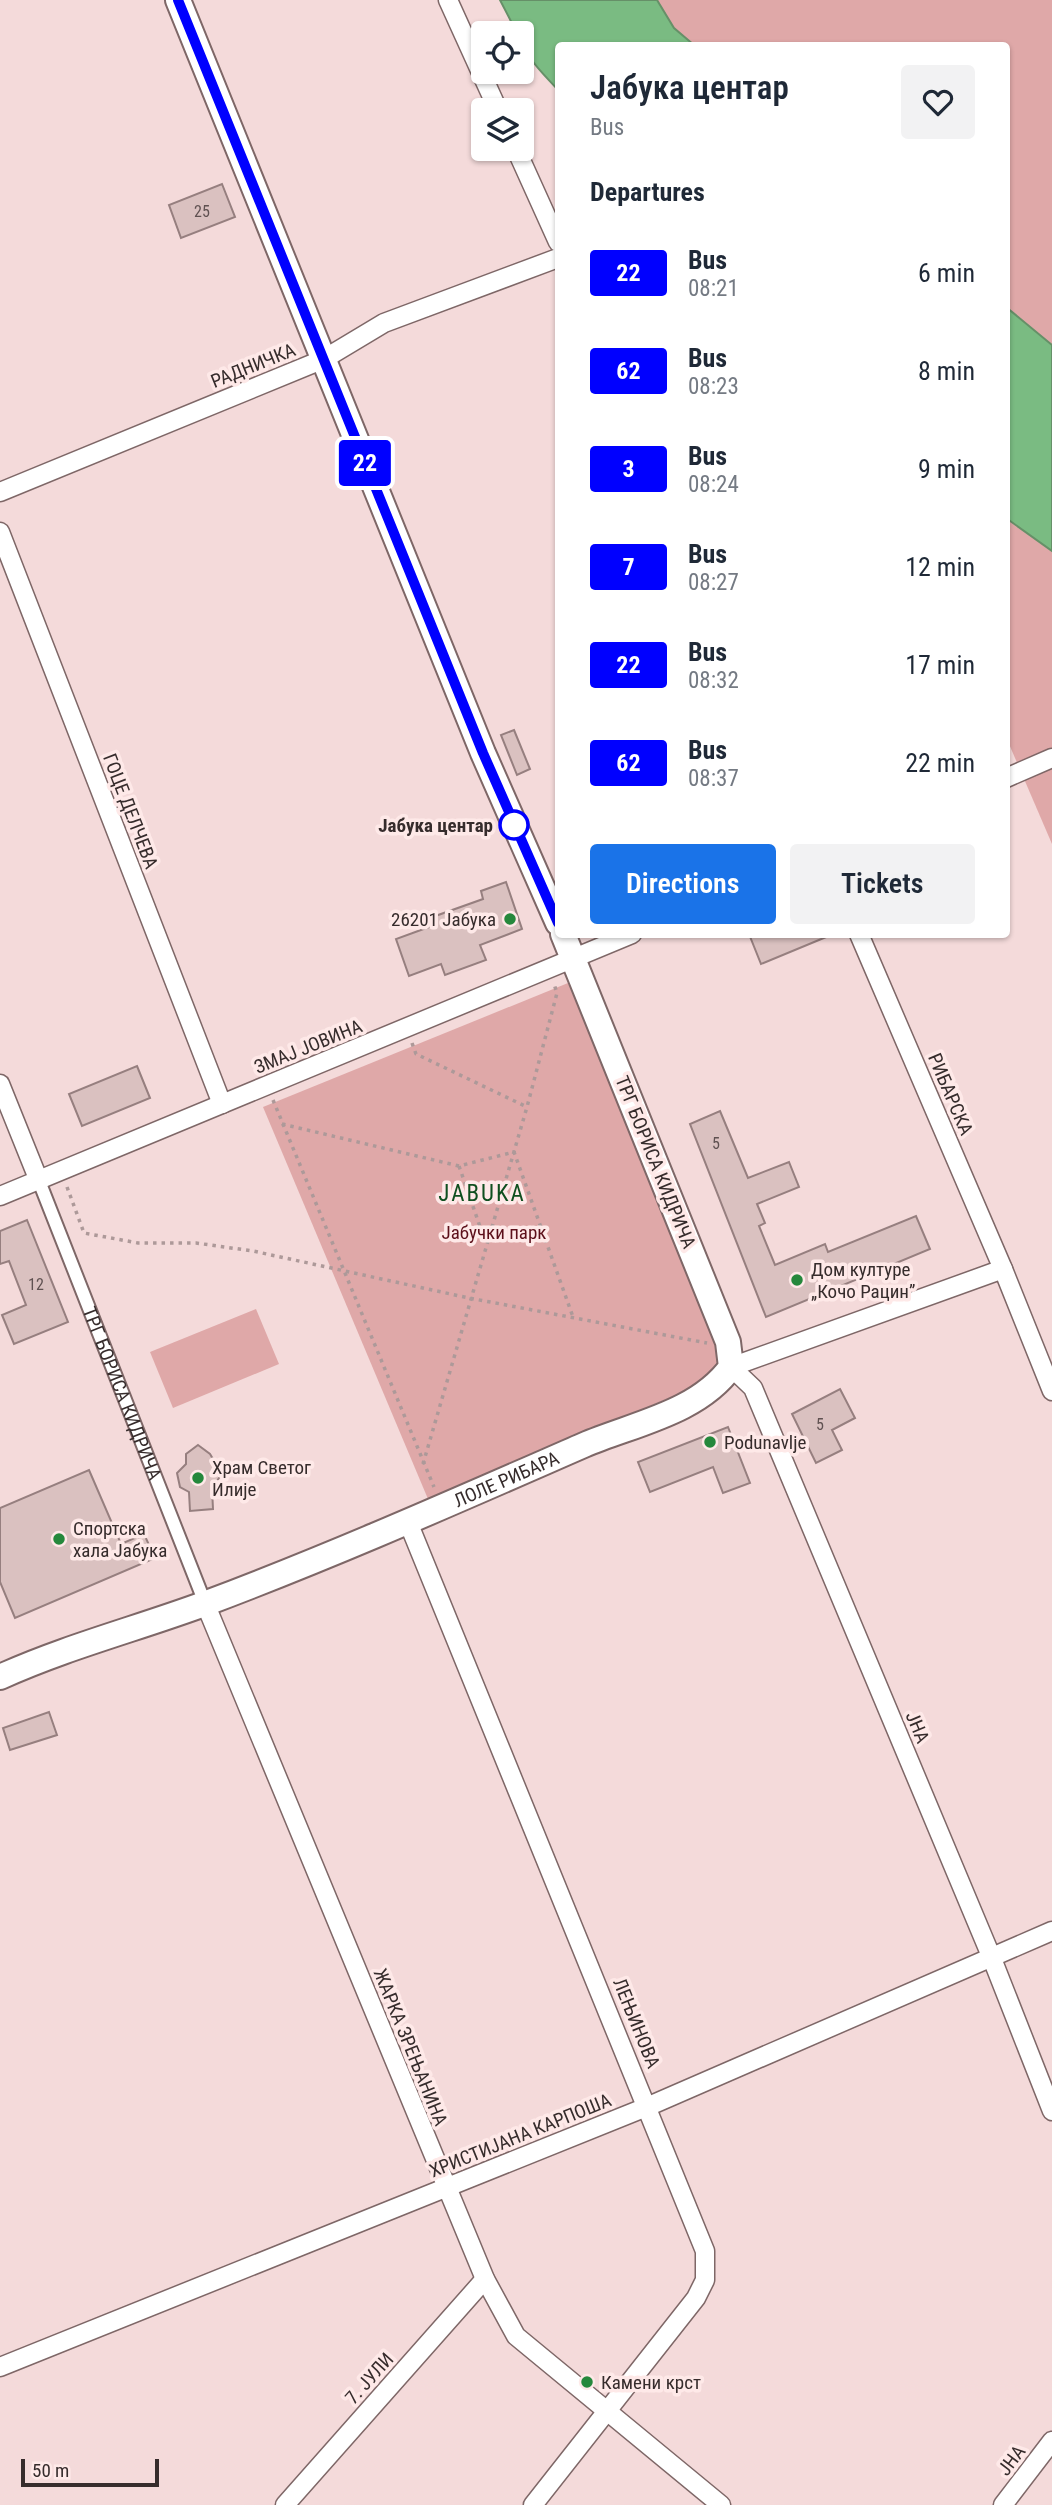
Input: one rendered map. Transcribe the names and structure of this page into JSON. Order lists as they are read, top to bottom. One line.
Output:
{"streets":{"main road":["ТРГ БОРИСА КИДРИЧА","ЛОЛЕ РИБАРА"],"street":["РАДНИЧКА","ГОЦЕ ДЕЛЧЕВА","ЗМАЈ ЈОВИНА","РИБАРСКА","ЈНА","ЛЕЊИНОВА","ЖАРКА ЗРЕЊАНИНА","ХРИСТИЈАНА КАРПОША","7. ЈУЛИ"]},"crossings":[["ГОЦЕ ДЕЛЧЕВА","ЗМАЈ ЈОВИНА"],["ЗМАЈ ЈОВИНА","ТРГ БОРИСА КИДРИЧА"],["РИБАРСКА","ЛОЛЕ РИБАРА"],["ТРГ БОРИСА КИДРИЧА","ЛОЛЕ РИБАРА"],["ТРГ БОРИСА КИДРИЧА","ЈНА"],["ТРГ БОРИСА КИДРИЧА","ЖАРКА ЗРЕЊАНИНА"],["ЛОЛЕ РИБАРА","ЈНА"],["ЛОЛЕ РИБАРА","ЛЕЊИНОВА"],["ЛОЛЕ РИБАРА","ЖАРКА ЗРЕЊАНИНА"],["ЈНА","ХРИСТИЈАНА КАРПОША"],["ЛЕЊИНОВА","ЖАРКА ЗРЕЊАНИНА"],["ЛЕЊИНОВА","ХРИСТИЈАНА КАРПОША"],["ЖАРКА ЗРЕЊАНИНА","ХРИСТИЈАНА КАРПОША"],["ЖАРКА ЗРЕЊАНИНА","7. ЈУЛИ"]],"districts":["JABUKA"],"parks":["Јабучки парк"],"places":["Јабука центар","26201 Јабука","Дом културе „Кочо Рацин”","Podunavlje","Храм Светог Илије","Спортска хала Јабука","Камени крст"],"lines":["bus line 22"],"house_numbers":["25","5","12","5"],"scale_bar":"50 m","page":{"on_map":"22","heading":[["Јабука центар","Bus"],"Departures"],"list":[{"mark":"22","name":"Bus","note":"08:21","value":"6 min"},{"mark":"62","name":"Bus","note":"08:23","value":"8 min"},{"mark":"3","name":"Bus","note":"08:24","value":"9 min"},{"mark":"7","name":"Bus","note":"08:27","value":"12 min"},{"mark":"22","name":"Bus","note":"08:32","value":"17 min"},{"mark":"62","name":"Bus","note":"08:37","value":"22 min"}],"buttons":["Directions","Tickets"],"scale":"50 m"}}
